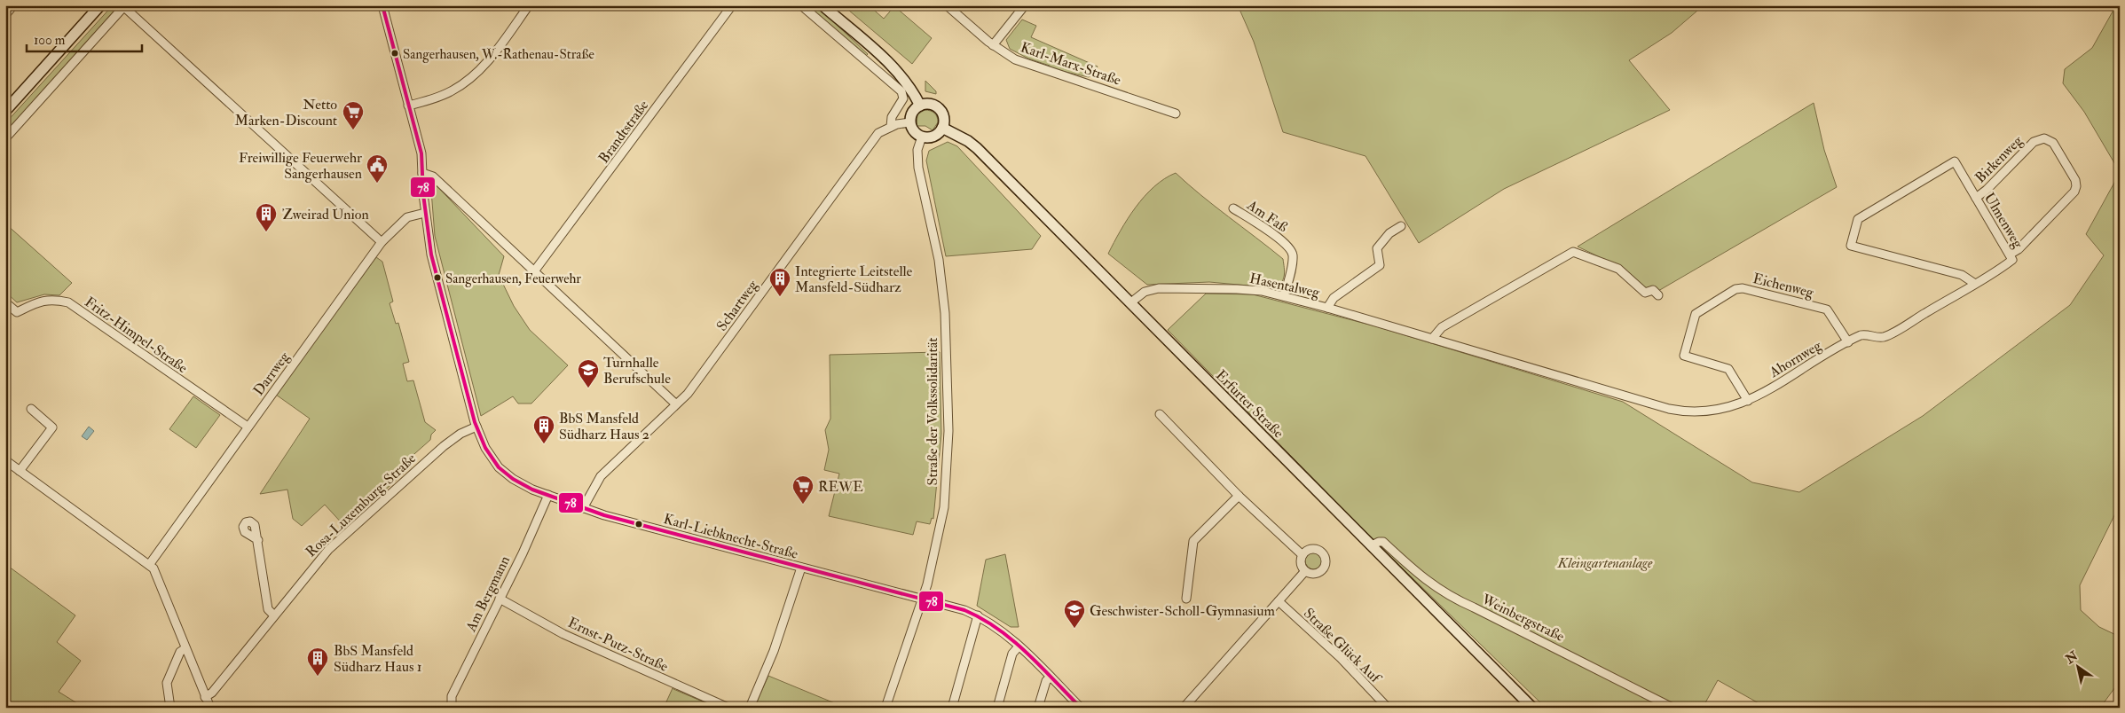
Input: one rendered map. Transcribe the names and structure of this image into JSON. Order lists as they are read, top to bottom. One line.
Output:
{"streets":{"main road":["Erfurter Straße"],"street":["Karl-Marx-Straße","Brandtstraße","Birkenweg","Am Faß","Ulmenweg","Hasentalweg","Eichenweg","Schartweg","Fritz-Himpel-Straße","Ahornweg","Darrweg","Straße der Volkssolidarität","Rosa-Luxemburg-Straße","Karl-Liebknecht-Straße","Am Bergmann","Weinbergstraße","Ernst-Putz-Straße","Straße Glück Auf"]},"crossings":[["Birkenweg","Ulmenweg"],["Am Faß","Hasentalweg"],["Ulmenweg","Ahornweg"],["Hasentalweg","Ahornweg"],["Hasentalweg","Erfurter Straße"],["Eichenweg","Ahornweg"],["Schartweg","Erfurter Straße"],["Schartweg","Straße der Volkssolidarität"],["Schartweg","Karl-Liebknecht-Straße"],["Fritz-Himpel-Straße","Darrweg"],["Darrweg","Karl-Liebknecht-Straße"],["Erfurter Straße","Straße der Volkssolidarität"],["Erfurter Straße","Weinbergstraße"],["Straße der Volkssolidarität","Karl-Liebknecht-Straße"],["Rosa-Luxemburg-Straße","Karl-Liebknecht-Straße"],["Karl-Liebknecht-Straße","Am Bergmann"],["Am Bergmann","Ernst-Putz-Straße"]],"parks":["Kleingartenanlage"],"places":{"other":["Sangerhausen, W.-Rathenau-Straße","Sangerhausen, Feuerwehr"],"supermarket":["Netto Marken-Discount","REWE"],"public building":["Freiwillige Feuerwehr Sangerhausen"],"building":["Zweirad Union","Integrierte Leitstelle Mansfeld-Südharz","BbS Mansfeld Südharz Haus 2","BbS Mansfeld Südharz Haus 1"],"school or university":["Turnhalle Berufschule","Geschwister-Scholl-Gymnasium"]},"lines":["transit line 78"],"scale_bar":"100 m","north":"top left"}
